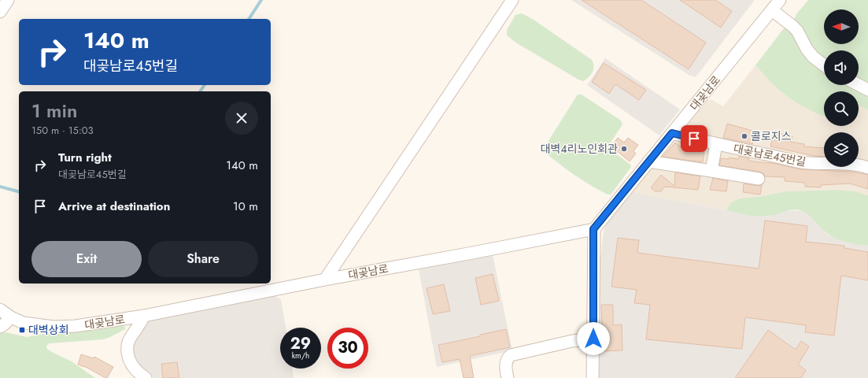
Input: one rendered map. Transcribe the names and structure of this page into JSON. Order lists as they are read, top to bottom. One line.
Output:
{"streets":{"street":["대곶남로","대곶남로45번길"]},"crossings":[["대곶남로","대곶남로45번길"]],"places":{"other":["콜로지스","대벽4리노인회관"],"transit":["대벽상회"]},"north":"left","page":{"turn":["140 m","대곶남로45번길"],"heading":["1 min","150 m · 15:03"],"list":[{"name":"Turn right","note":"대곶남로45번길","value":"140 m"},{"name":"Arrive at destination","value":"10 m"}],"buttons":["Exit","Share"],"speed":"29 km/h","limit":"30"}}
